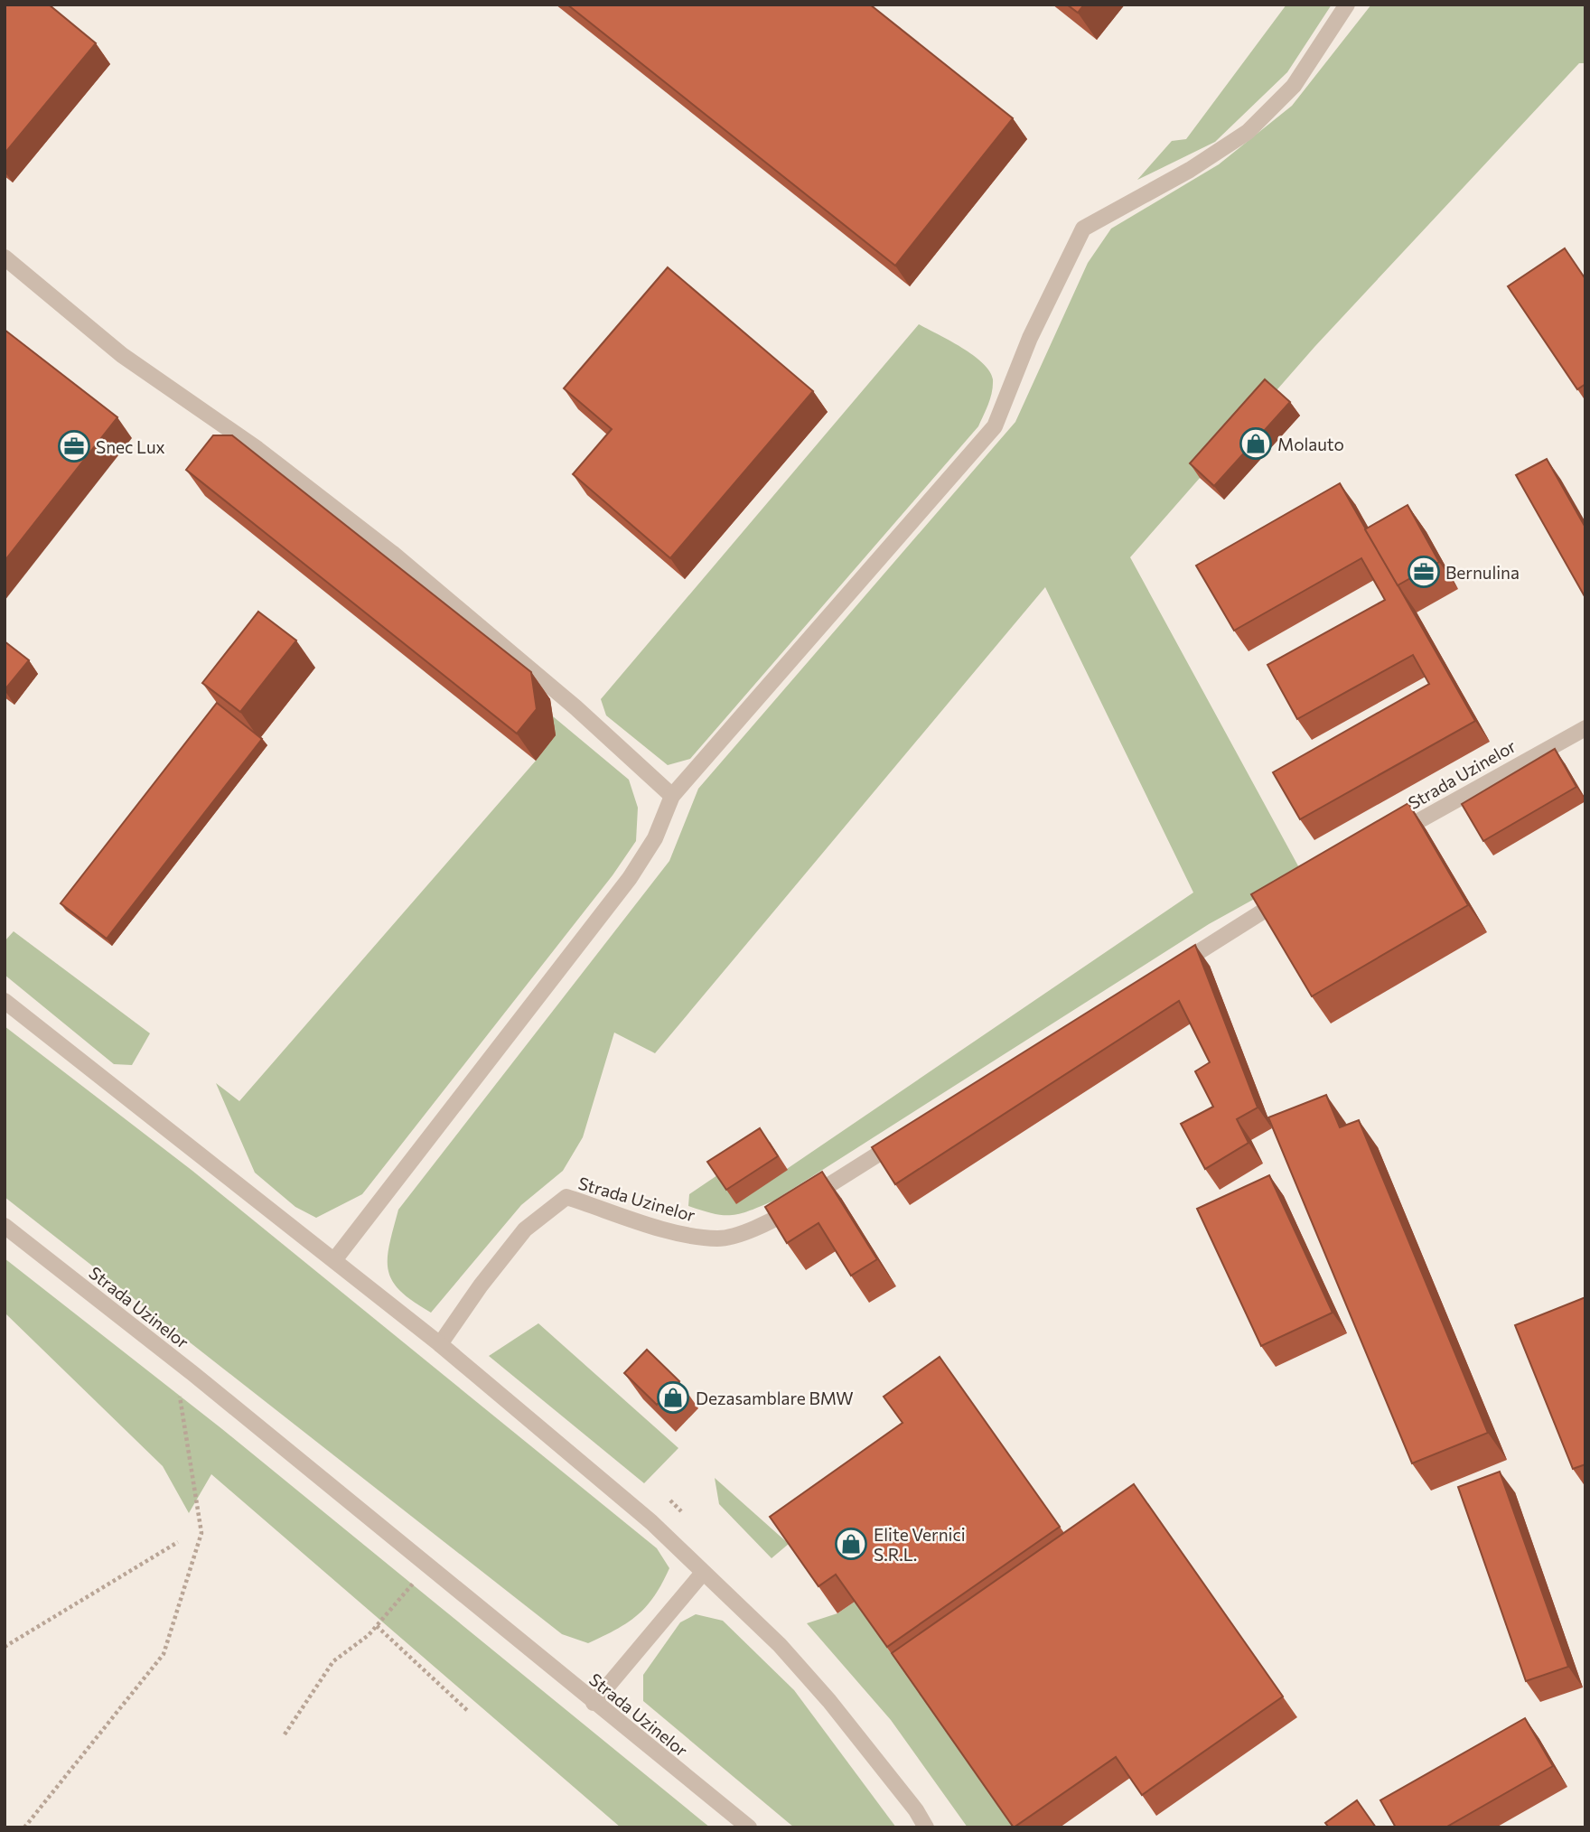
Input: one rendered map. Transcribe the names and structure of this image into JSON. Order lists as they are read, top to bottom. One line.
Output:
{"streets":{"street":["Strada Uzinelor"]},"places":{"shop":["Molauto","Dezasamblare BMW","Elite Vernici S.R.L."],"office":["Snec Lux","Bernulina"]}}
